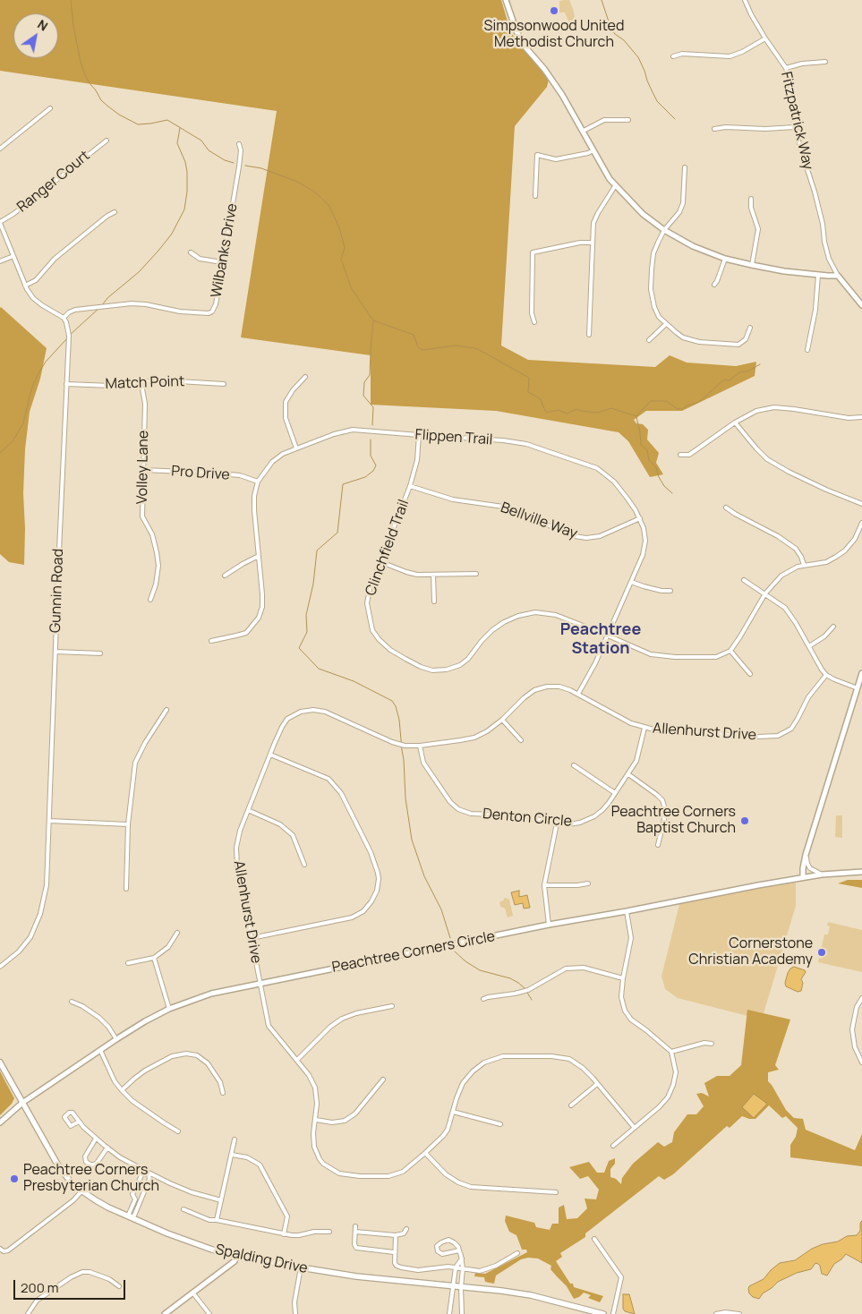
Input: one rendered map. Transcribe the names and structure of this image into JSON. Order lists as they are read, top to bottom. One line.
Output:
{"streets":{"main road":["Spalding Drive"],"street":["Fitzpatrick Way","Ranger Court","Wilbanks Drive","Match Point","Flippen Trail","Volley Lane","Pro Drive","Bellville Way","Clinchfield Trail","Gunnin Road","Allenhurst Drive","Denton Circle","Peachtree Corners Circle"]},"crossings":[["Wilbanks Drive","Gunnin Road"],["Match Point","Volley Lane"],["Match Point","Gunnin Road"],["Flippen Trail","Pro Drive"],["Flippen Trail","Bellville Way"],["Flippen Trail","Clinchfield Trail"],["Flippen Trail","Allenhurst Drive"],["Volley Lane","Pro Drive"],["Bellville Way","Clinchfield Trail"],["Allenhurst Drive","Denton Circle"],["Allenhurst Drive","Peachtree Corners Circle"],["Peachtree Corners Circle","Spalding Drive"]],"districts":["Peachtree Station"],"places":["Simpsonwood United Methodist Church","Peachtree Corners Baptist Church","Cornerstone Christian Academy","Peachtree Corners Presbyterian Church"],"scale_bar":"200 m","north":"top right"}
